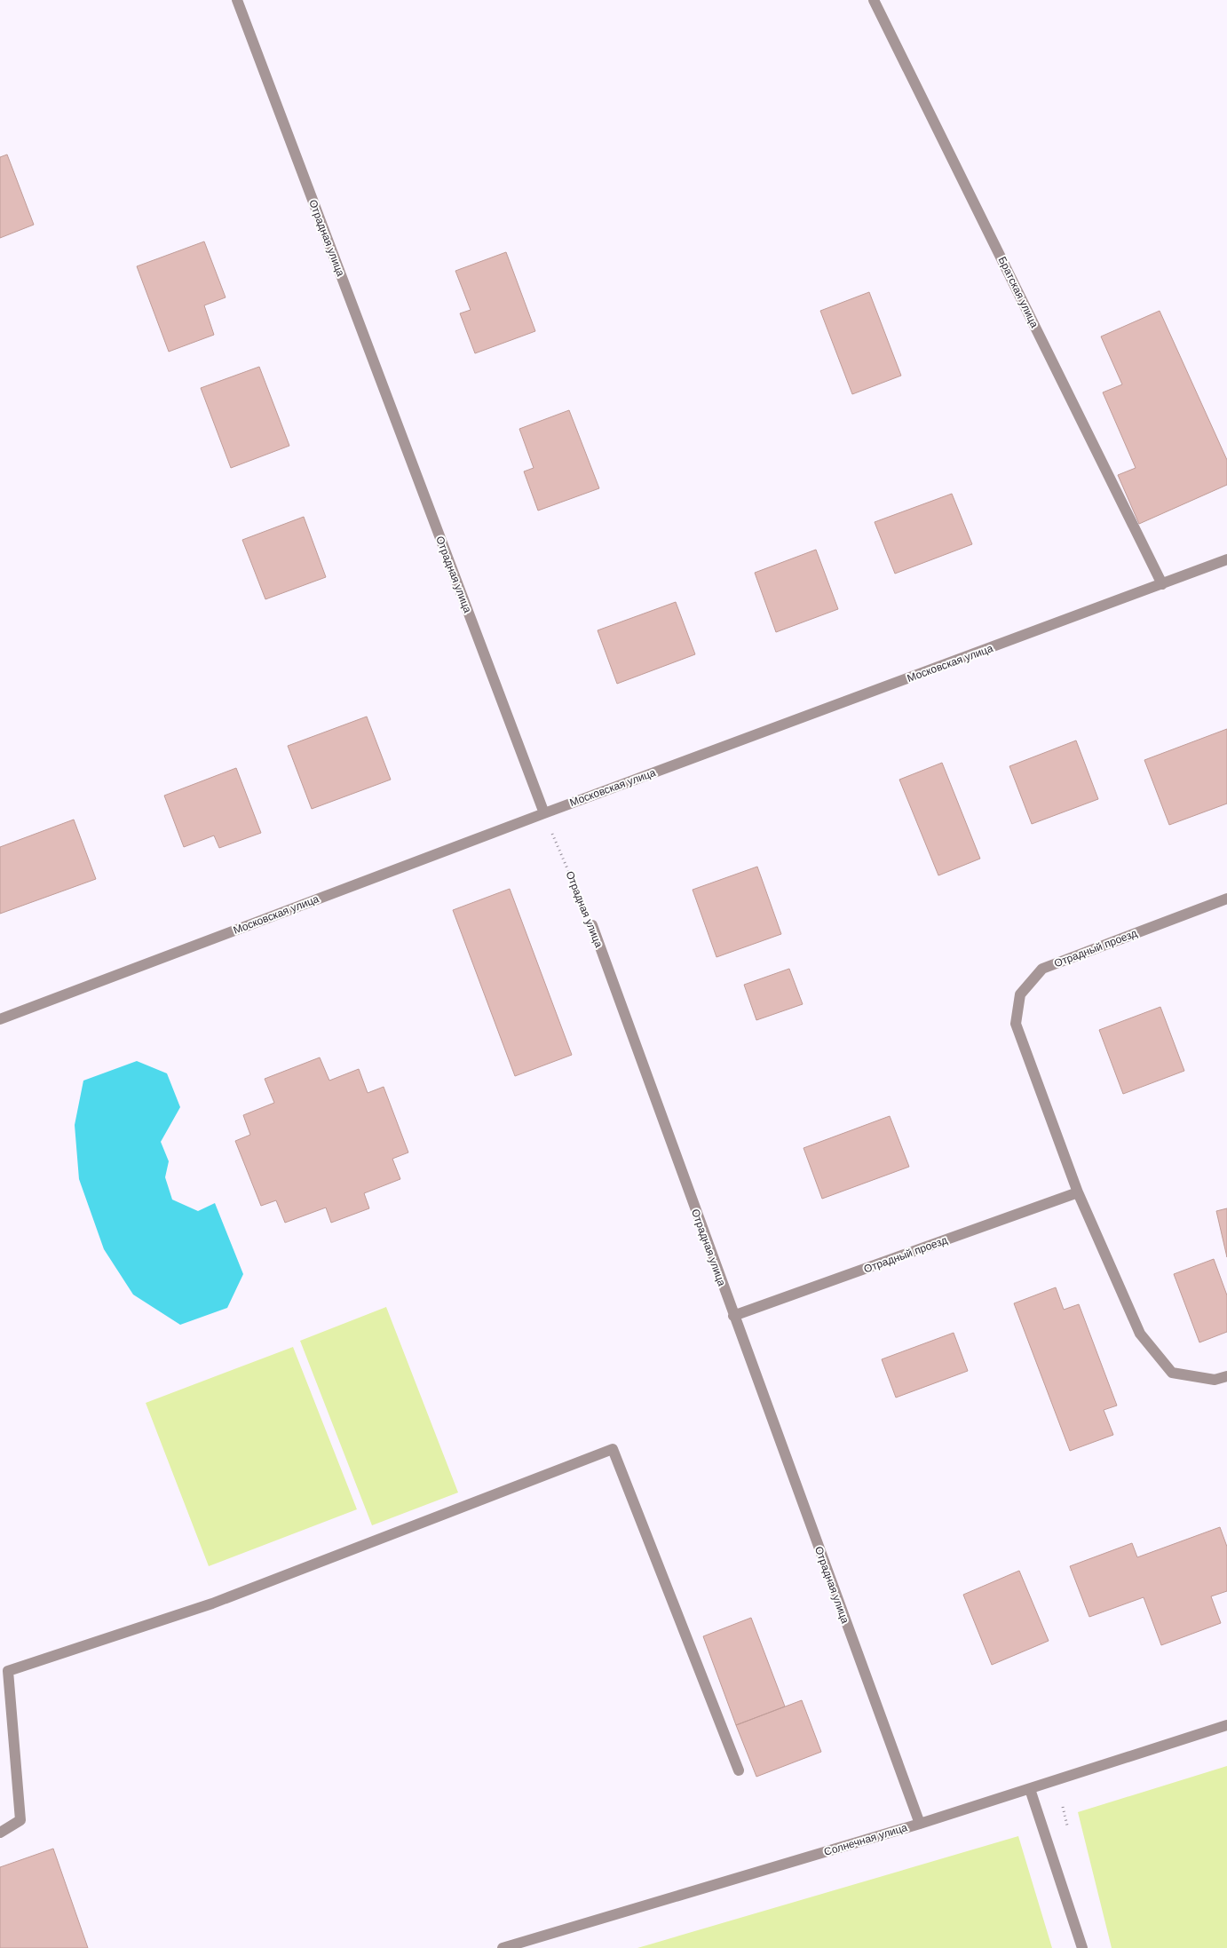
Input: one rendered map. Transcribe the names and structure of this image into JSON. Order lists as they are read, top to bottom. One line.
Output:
{"streets":{"street":["Отрадная улица","Братская улица","Московская улица","Отрадный проезд","Солнечная улица"]},"crossings":[["Отрадная улица","Московская улица"],["Отрадная улица","Отрадный проезд"],["Отрадная улица","Солнечная улица"],["Братская улица","Московская улица"]]}
